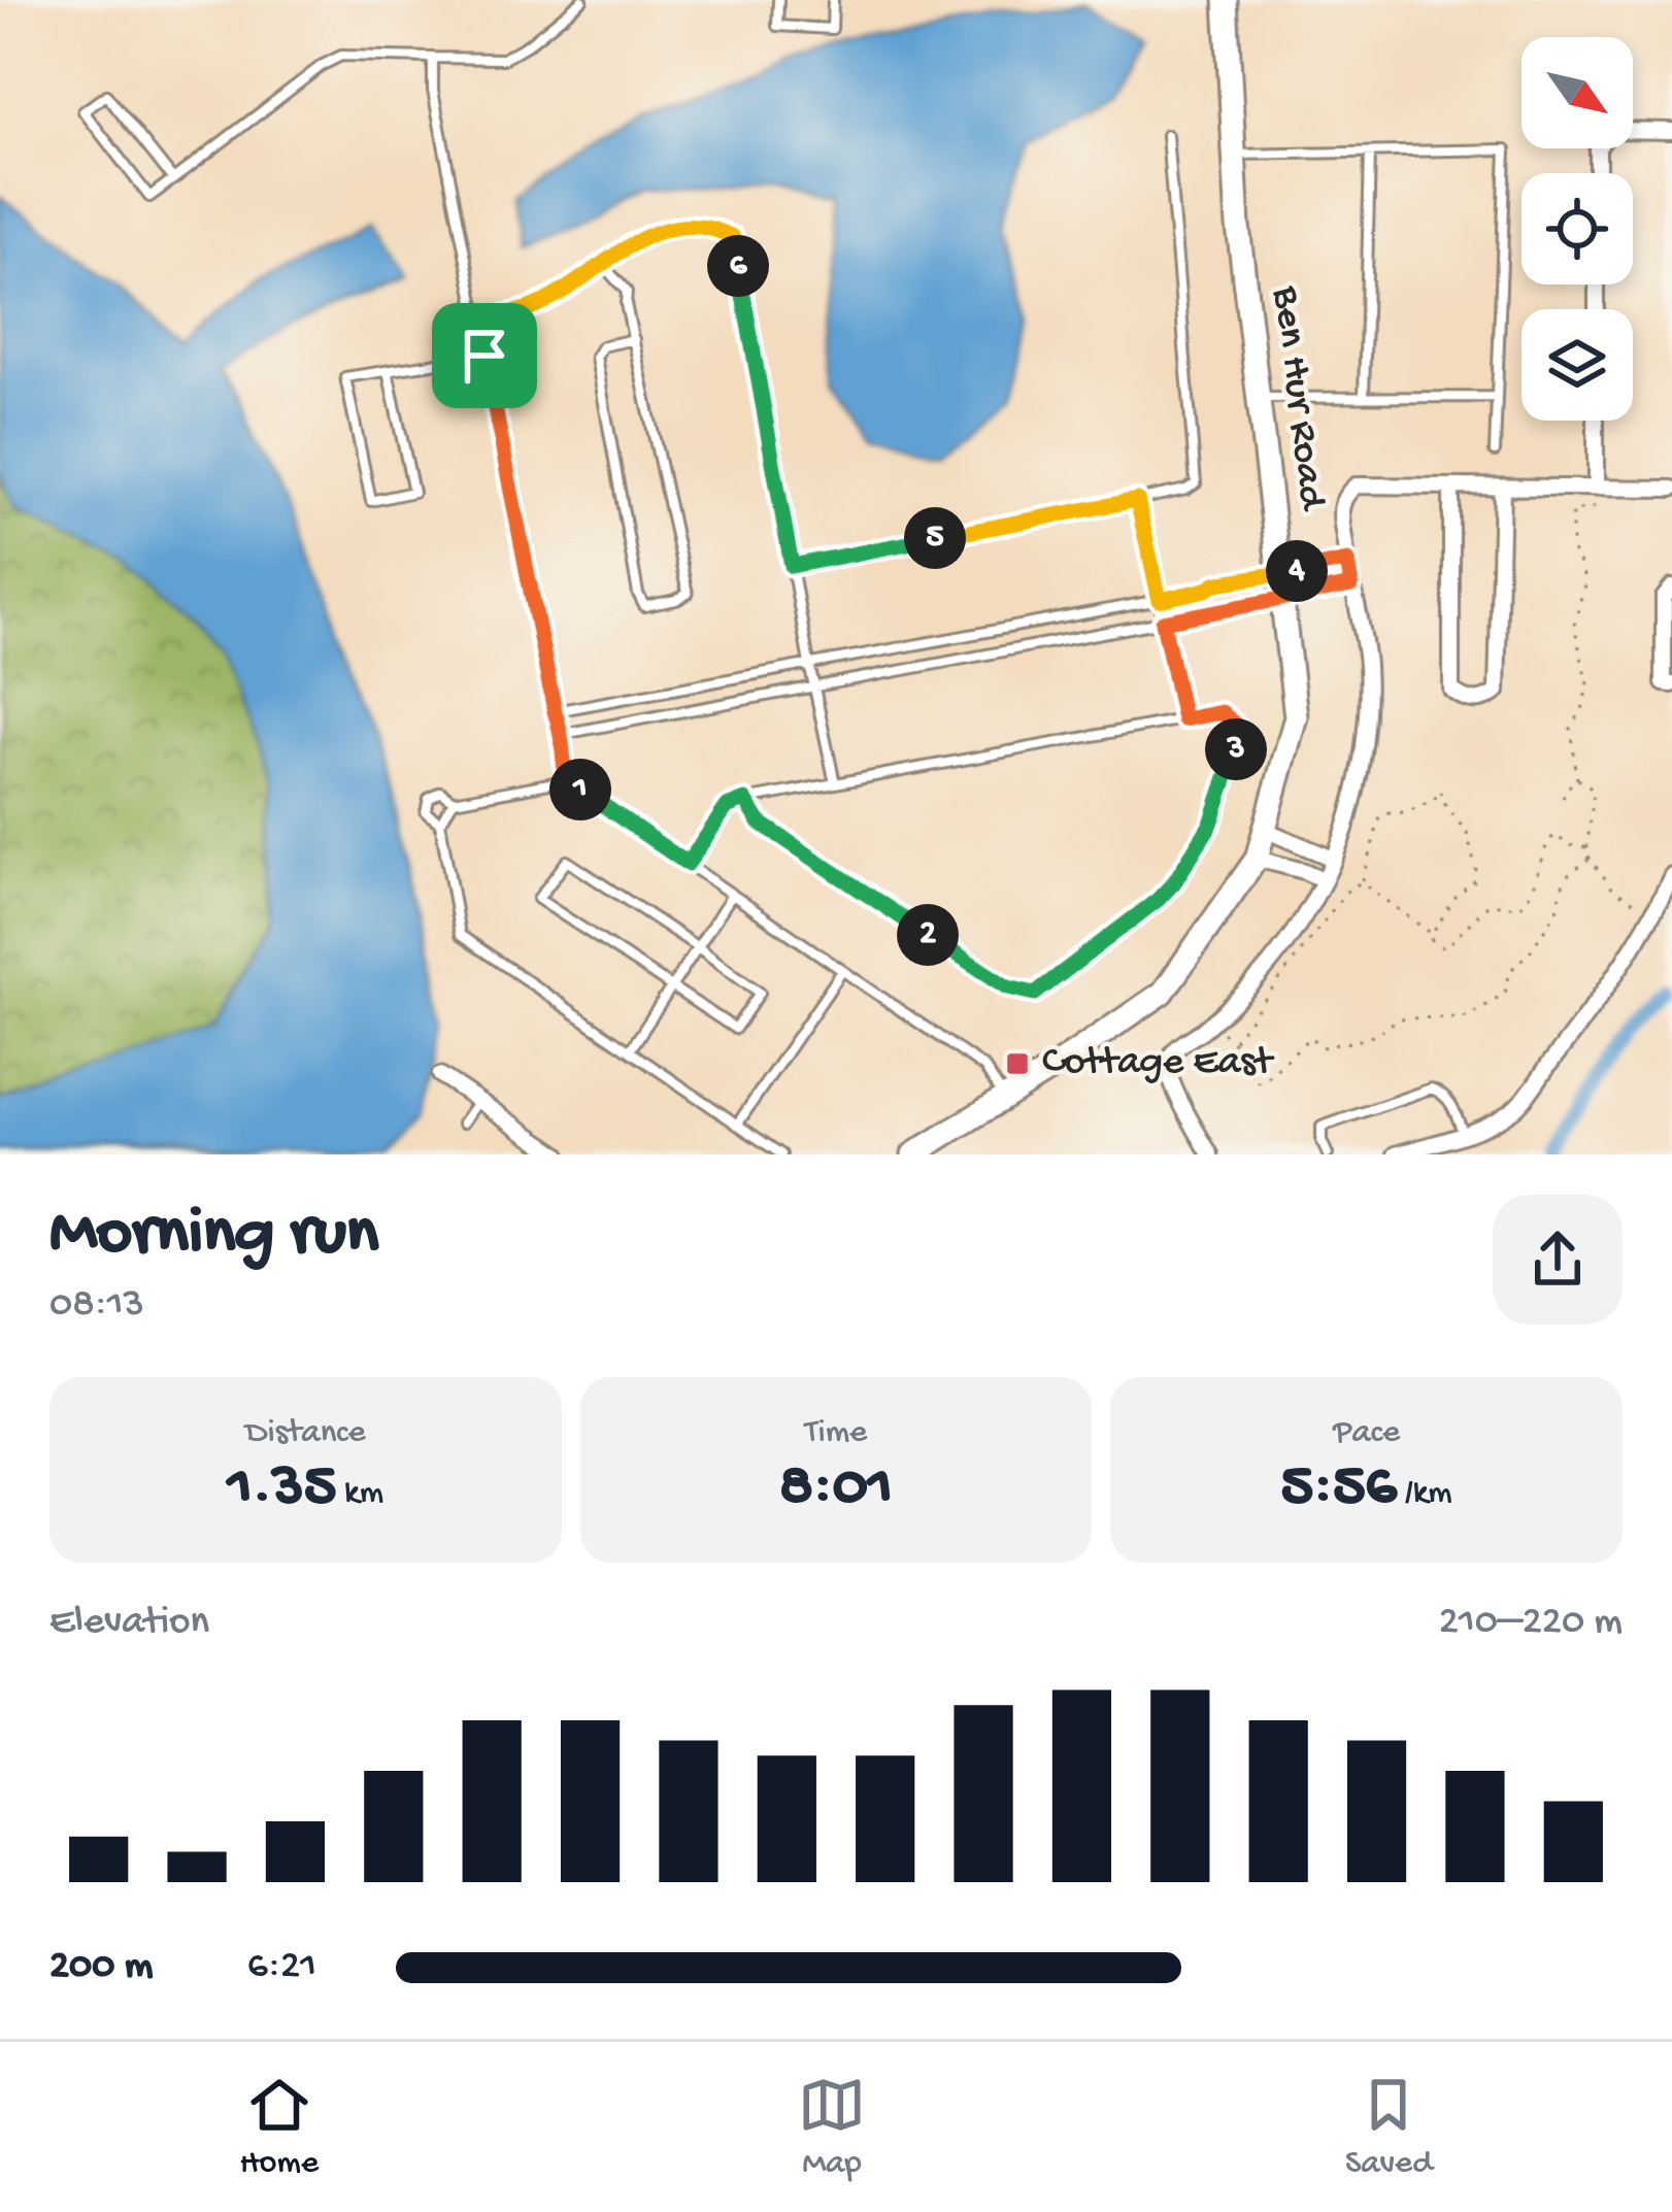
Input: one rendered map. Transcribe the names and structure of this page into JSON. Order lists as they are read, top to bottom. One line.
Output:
{"streets":{"street":["Ben Hur Road"]},"places":{"transit":["Cottage East"]},"north":"bottom right","page":{"pins":["6","5","4","3","1","2"],"heading":["Morning run","08:13"],"stats":[["Distance","1.35 km"],["Time","8:01"],["Pace","5:56 /km"]],"chart":["Elevation","210–220 m"],"list":[{"name":"200 m","note":"6:21"}],"tabs":["Home","Map","Saved"]}}
